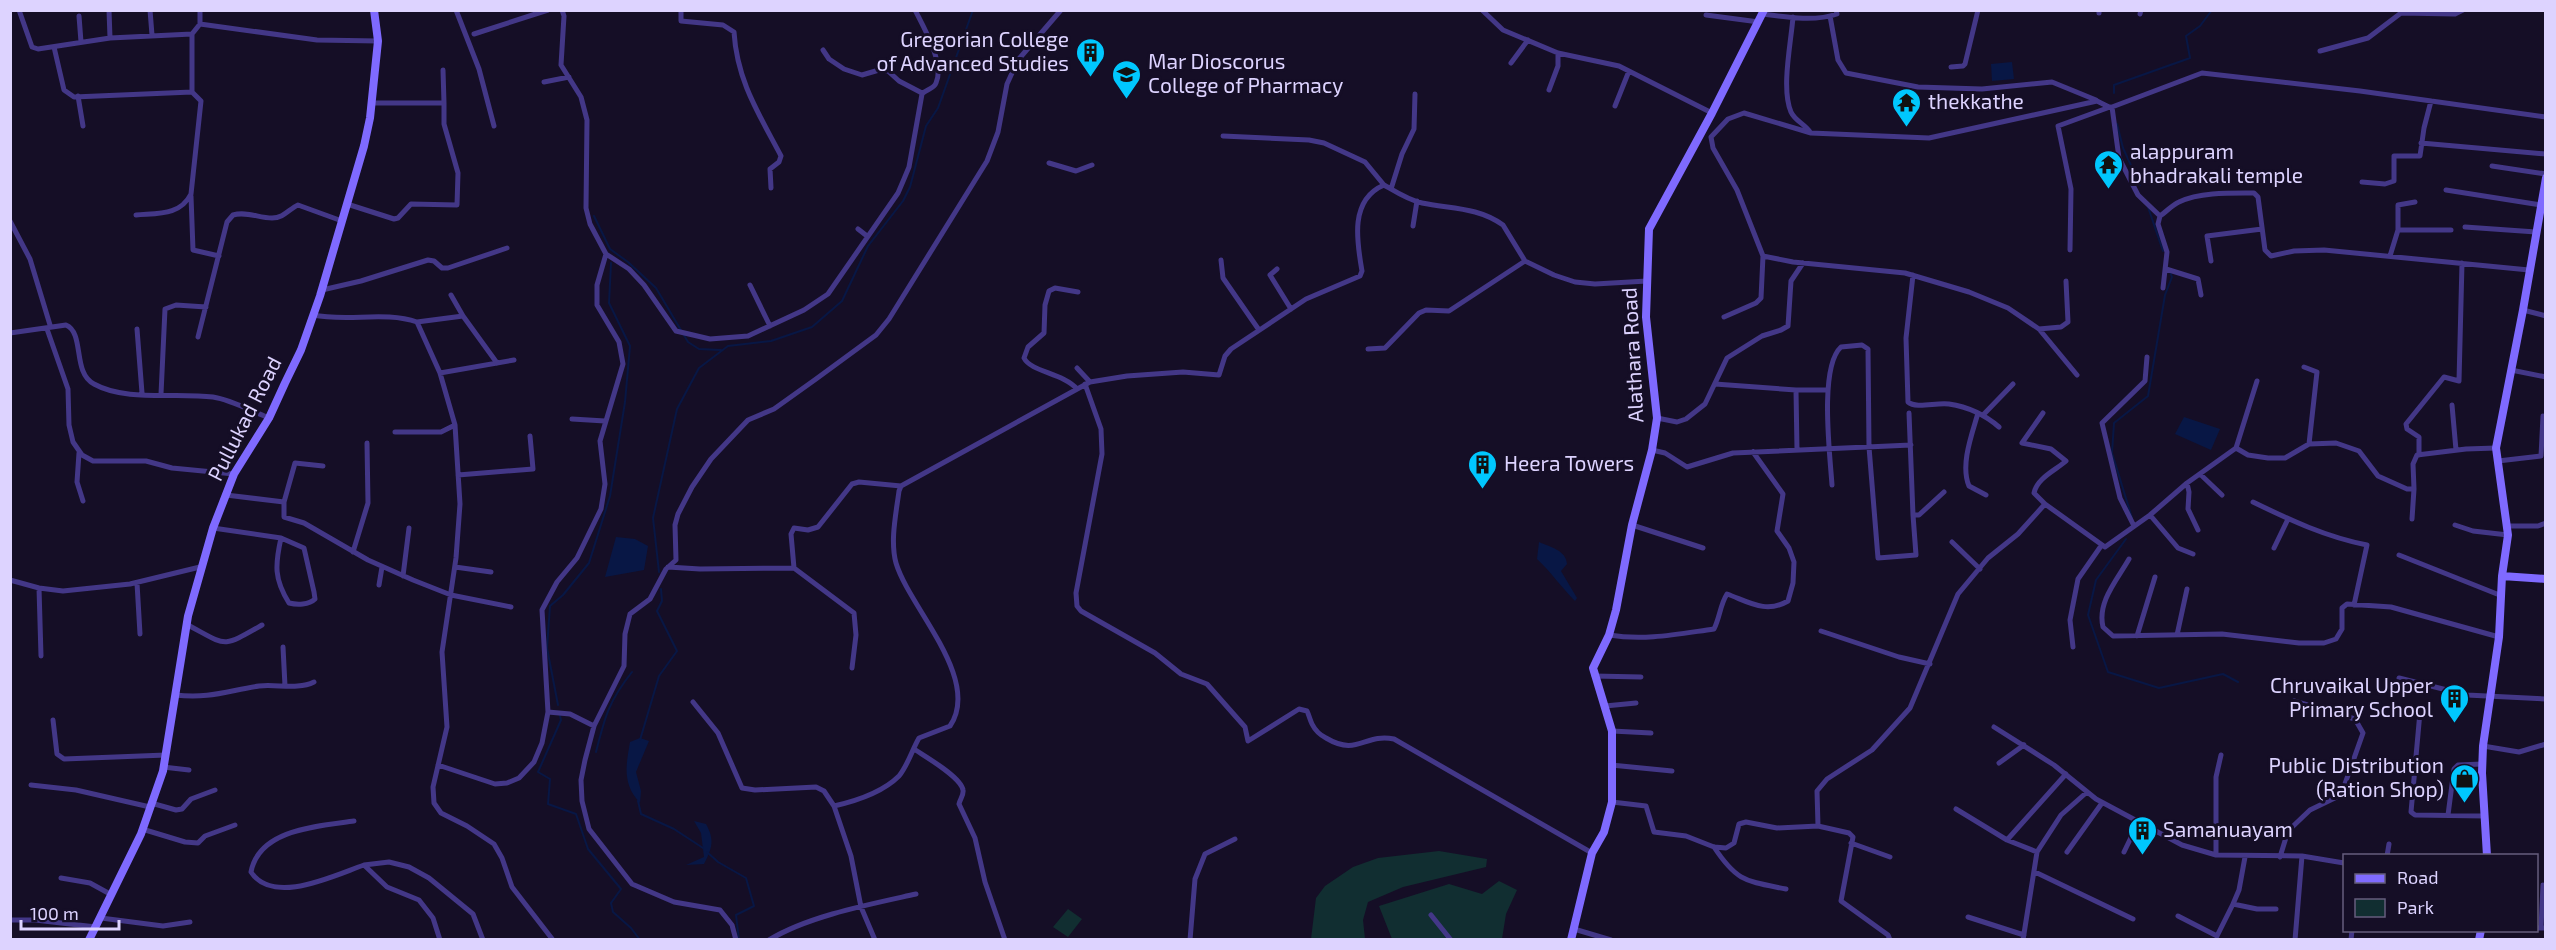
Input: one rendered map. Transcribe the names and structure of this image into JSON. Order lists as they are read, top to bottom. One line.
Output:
{"streets":{"street":["Alathara Road","Pullukad Road"]},"places":{"building":["Gregorian College of Advanced Studies","Heera Towers","Chruvaikal Upper Primary School","Samanuayam"],"school or university":["Mar Dioscorus College of Pharmacy"],"temple":["thekkathe","alappuram bhadrakali temple"],"shop":["Public Distribution (Ration Shop)"]},"legend":["Road","Park"],"scale_bar":"100 m"}
